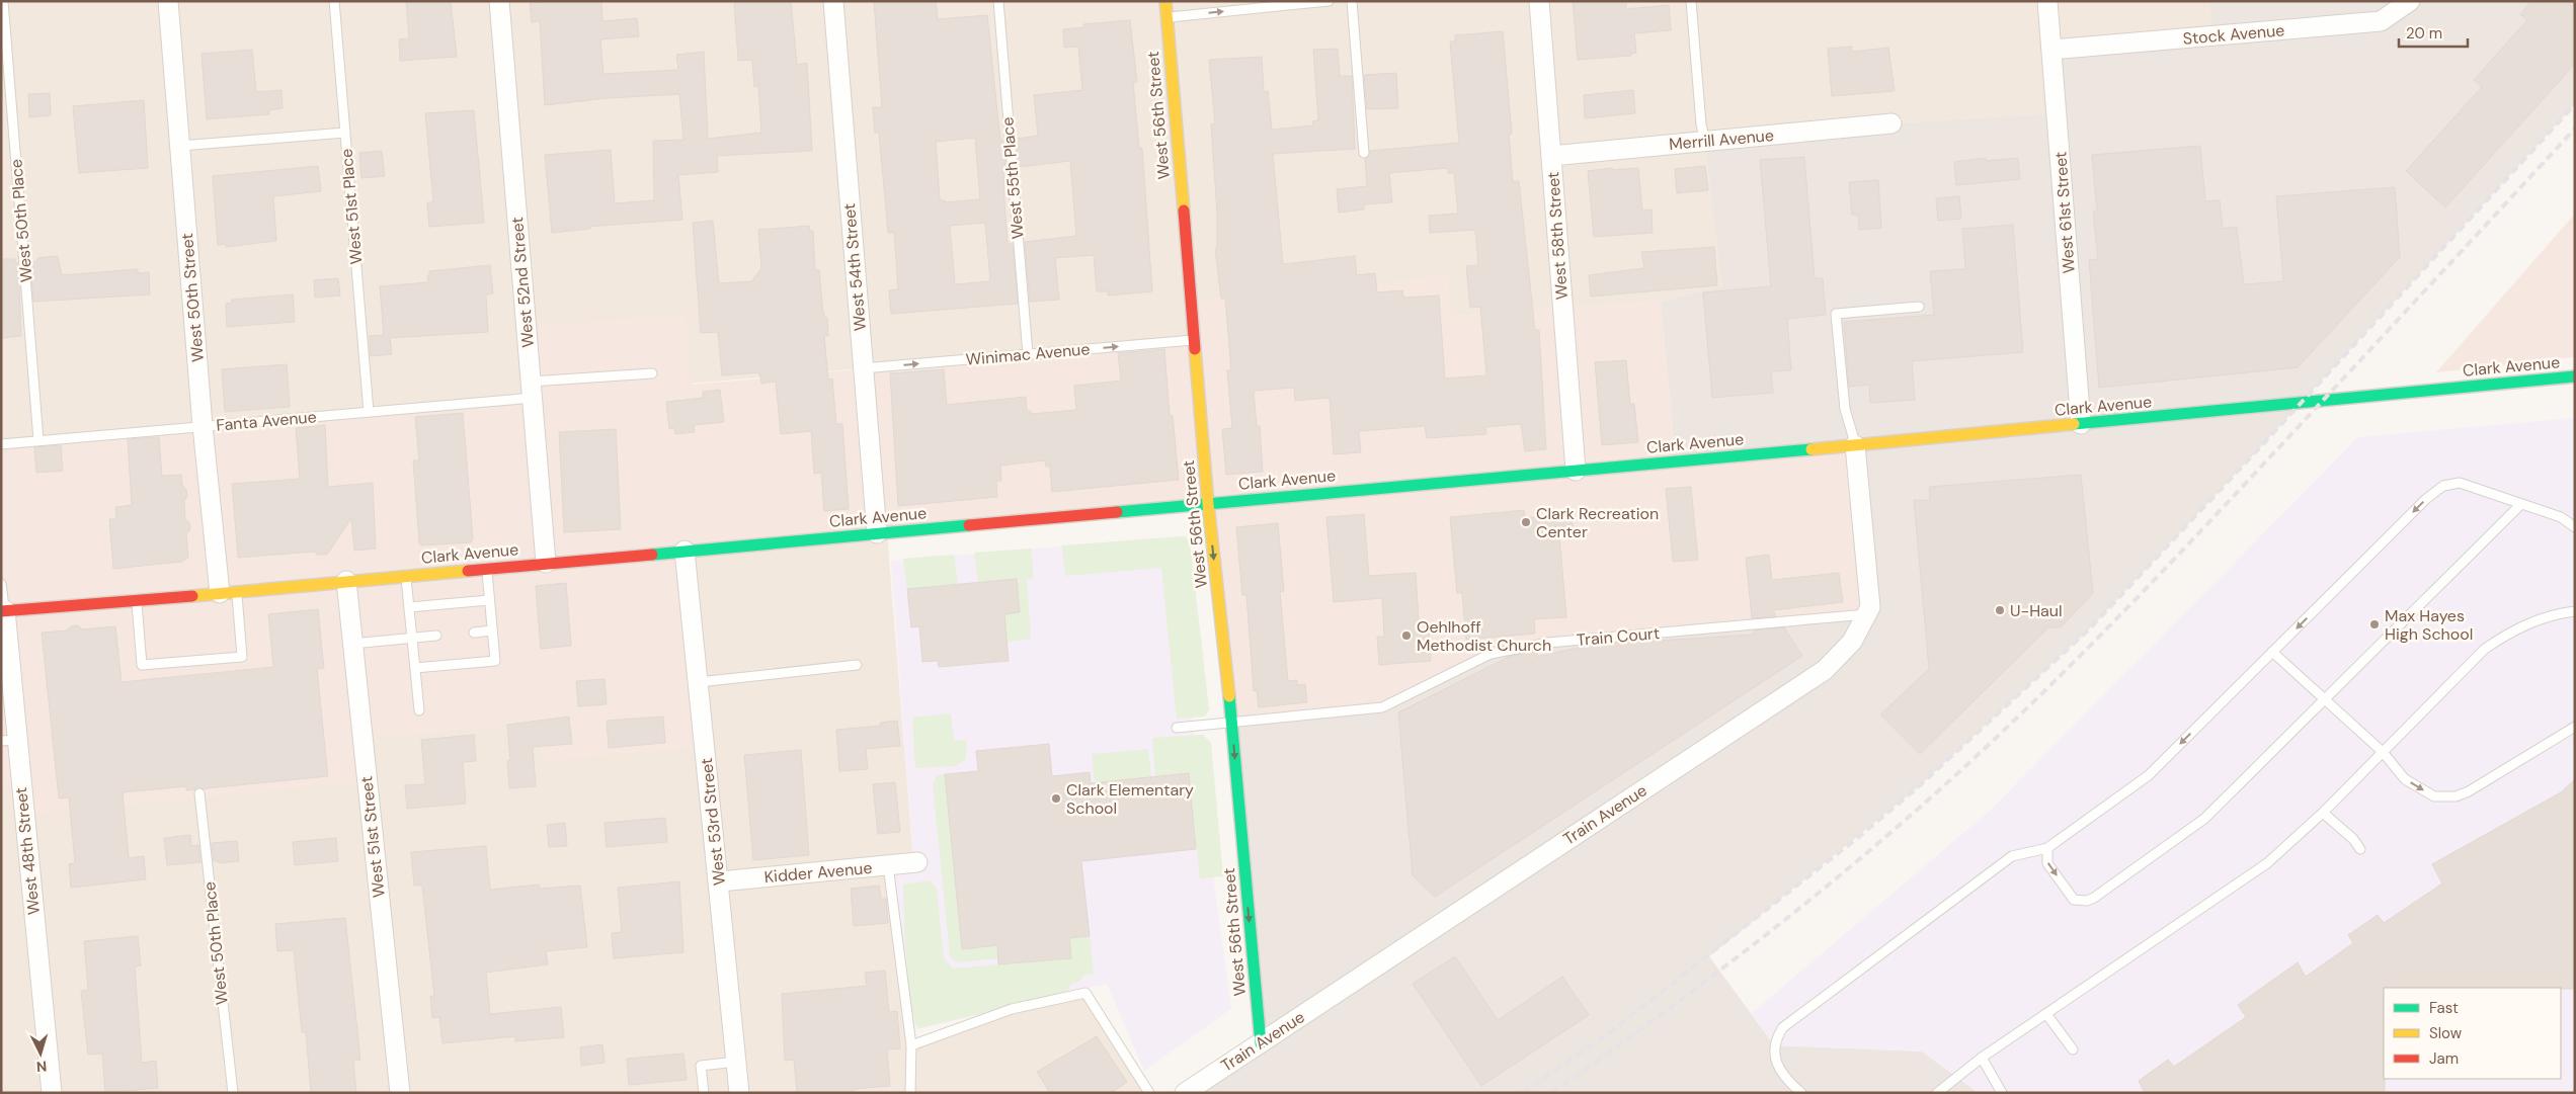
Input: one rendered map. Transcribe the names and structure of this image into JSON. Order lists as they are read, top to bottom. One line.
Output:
{"streets":{"street":["Stock Avenue","West 56th Street","Merrill Avenue","West 61st Street","West 58th Street","West 54th Street","West 52nd Street","West 50th Street","Clark Avenue","Train Avenue","West 53rd Street","West 51st Street","West 48th Street","Kidder Avenue"],"lane":["West 55th Place","West 51st Place","West 50th Place","Winimac Avenue","Fanta Avenue","Train Court"]},"crossings":[["Stock Avenue","West 61st Street"],["West 56th Street","Winimac Avenue"],["West 56th Street","Clark Avenue"],["West 56th Street","Train Court"],["West 56th Street","Train Avenue"],["Merrill Avenue","West 58th Street"],["West 55th Place","Winimac Avenue"],["West 51st Place","Fanta Avenue"],["West 61st Street","Clark Avenue"],["West 50th Place","Fanta Avenue"],["West 58th Street","Clark Avenue"],["West 54th Street","Winimac Avenue"],["West 54th Street","Clark Avenue"],["West 52nd Street","Clark Avenue"],["West 52nd Street","Fanta Avenue"],["West 50th Street","Clark Avenue"],["West 50th Street","Fanta Avenue"],["Clark Avenue","Train Avenue"],["Clark Avenue","West 53rd Street"],["Clark Avenue","West 51st Street"],["Clark Avenue","West 48th Street"],["Train Court","Train Avenue"],["West 53rd Street","Kidder Avenue"]],"one_way":["West 56th Street","Winimac Avenue"],"places":["Clark Recreation Center","U-Haul","Max Hayes High School","Oehlhoff Methodist Church","Clark Elementary School"],"legend":["Fast","Slow","Jam"],"scale_bar":"20 m","north":"bottom"}
